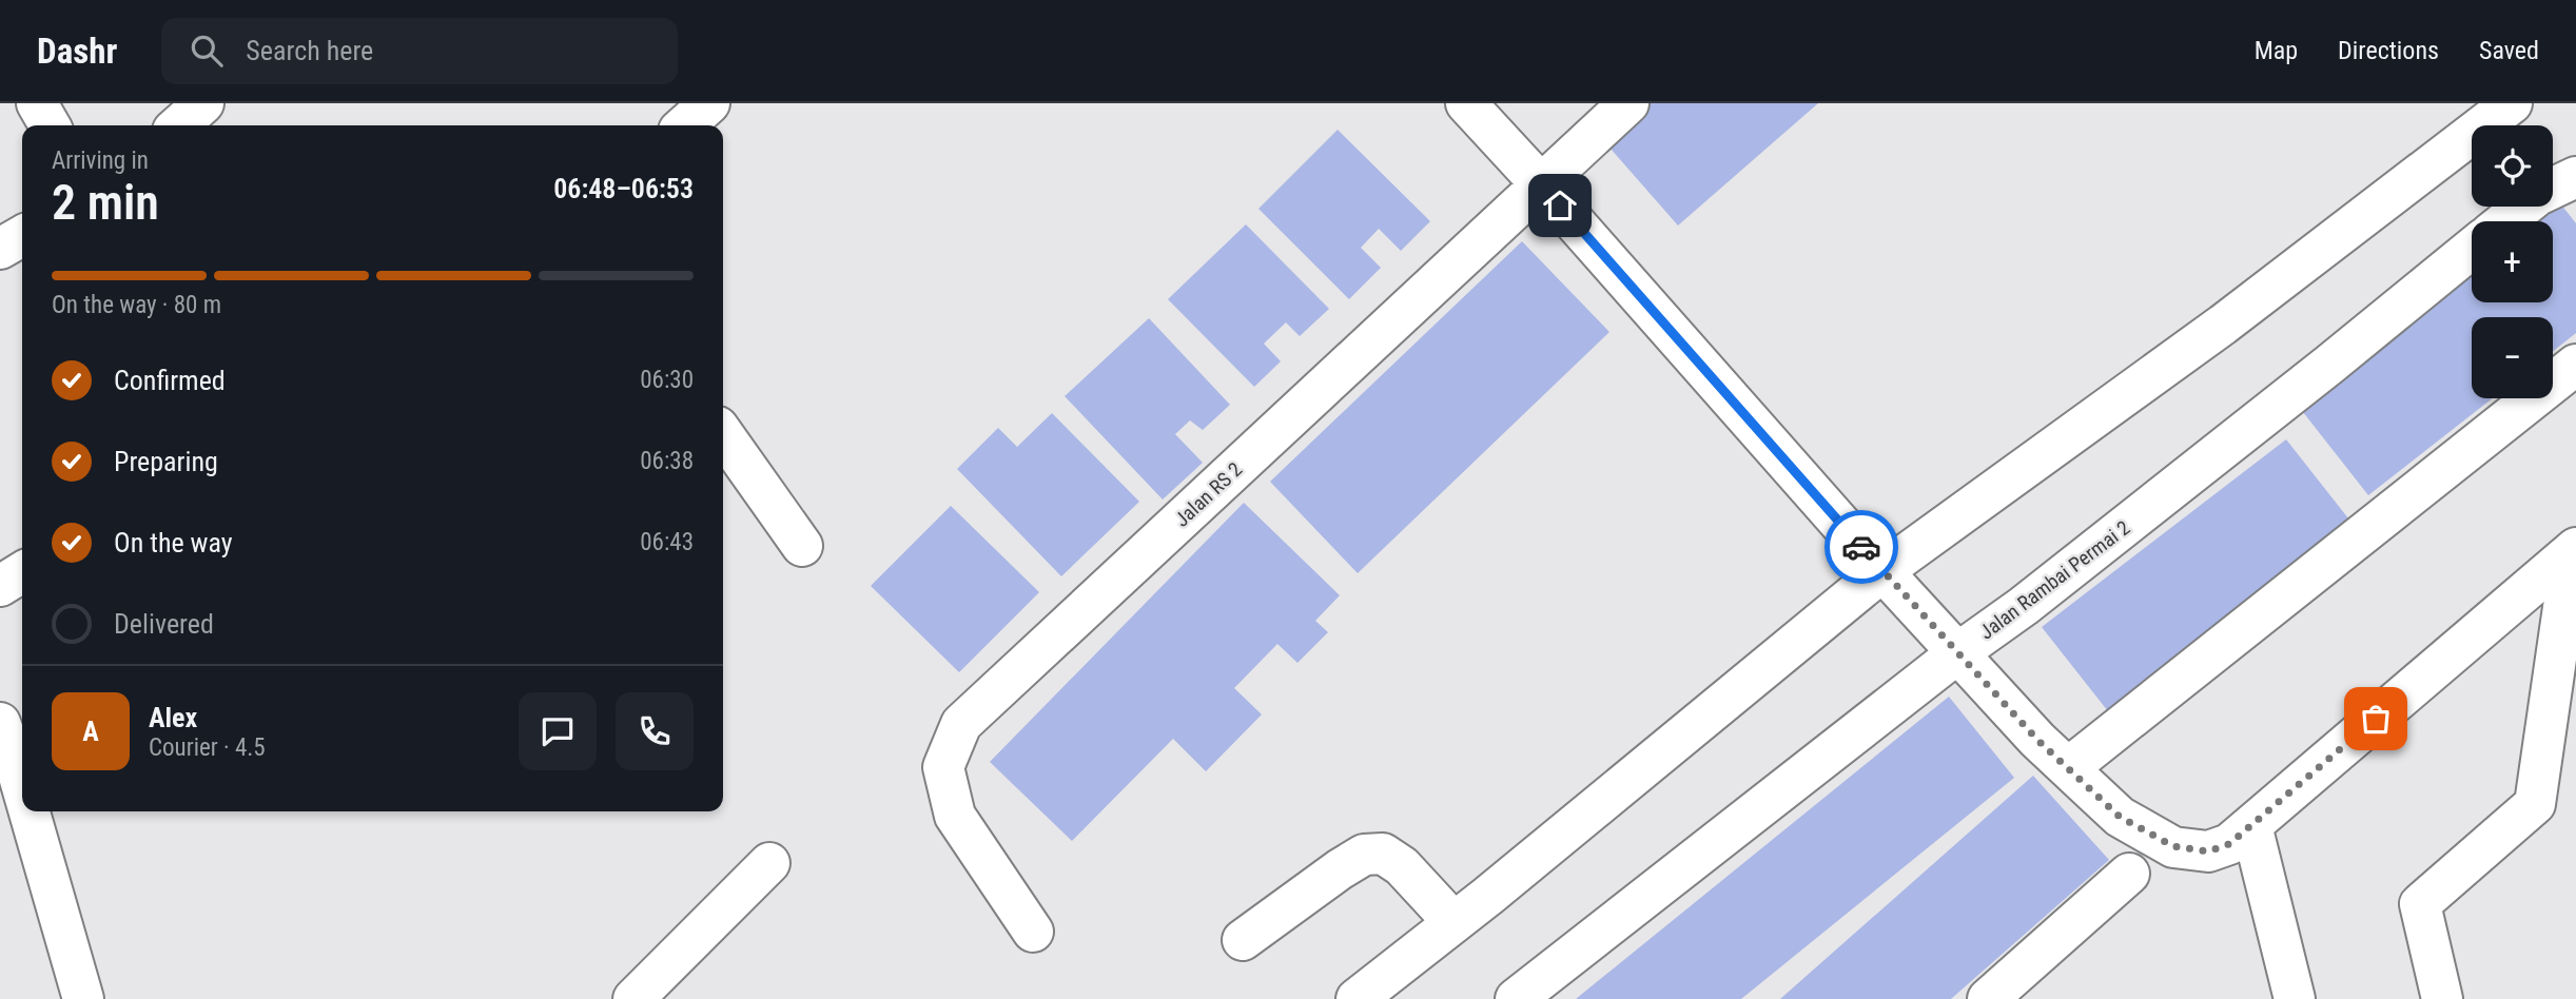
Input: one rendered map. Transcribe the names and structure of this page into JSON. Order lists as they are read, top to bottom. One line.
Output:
{"streets":{"street":["Jalan RS 2","Jalan Rambai Permai 2"]},"page":{"header":"Dashr","search":"Search here","nav":["Map","Directions","Saved"],"map_buttons":["+","−"],"heading":["2 min","Arriving in","06:48–06:53"],"panel":["Alex","Courier · 4.5"],"bar":"On the way · 80 m","list":[["Confirmed","06:30"],["Preparing","06:38"],["On the way","06:43"],"Delivered"],"round":"A"}}
